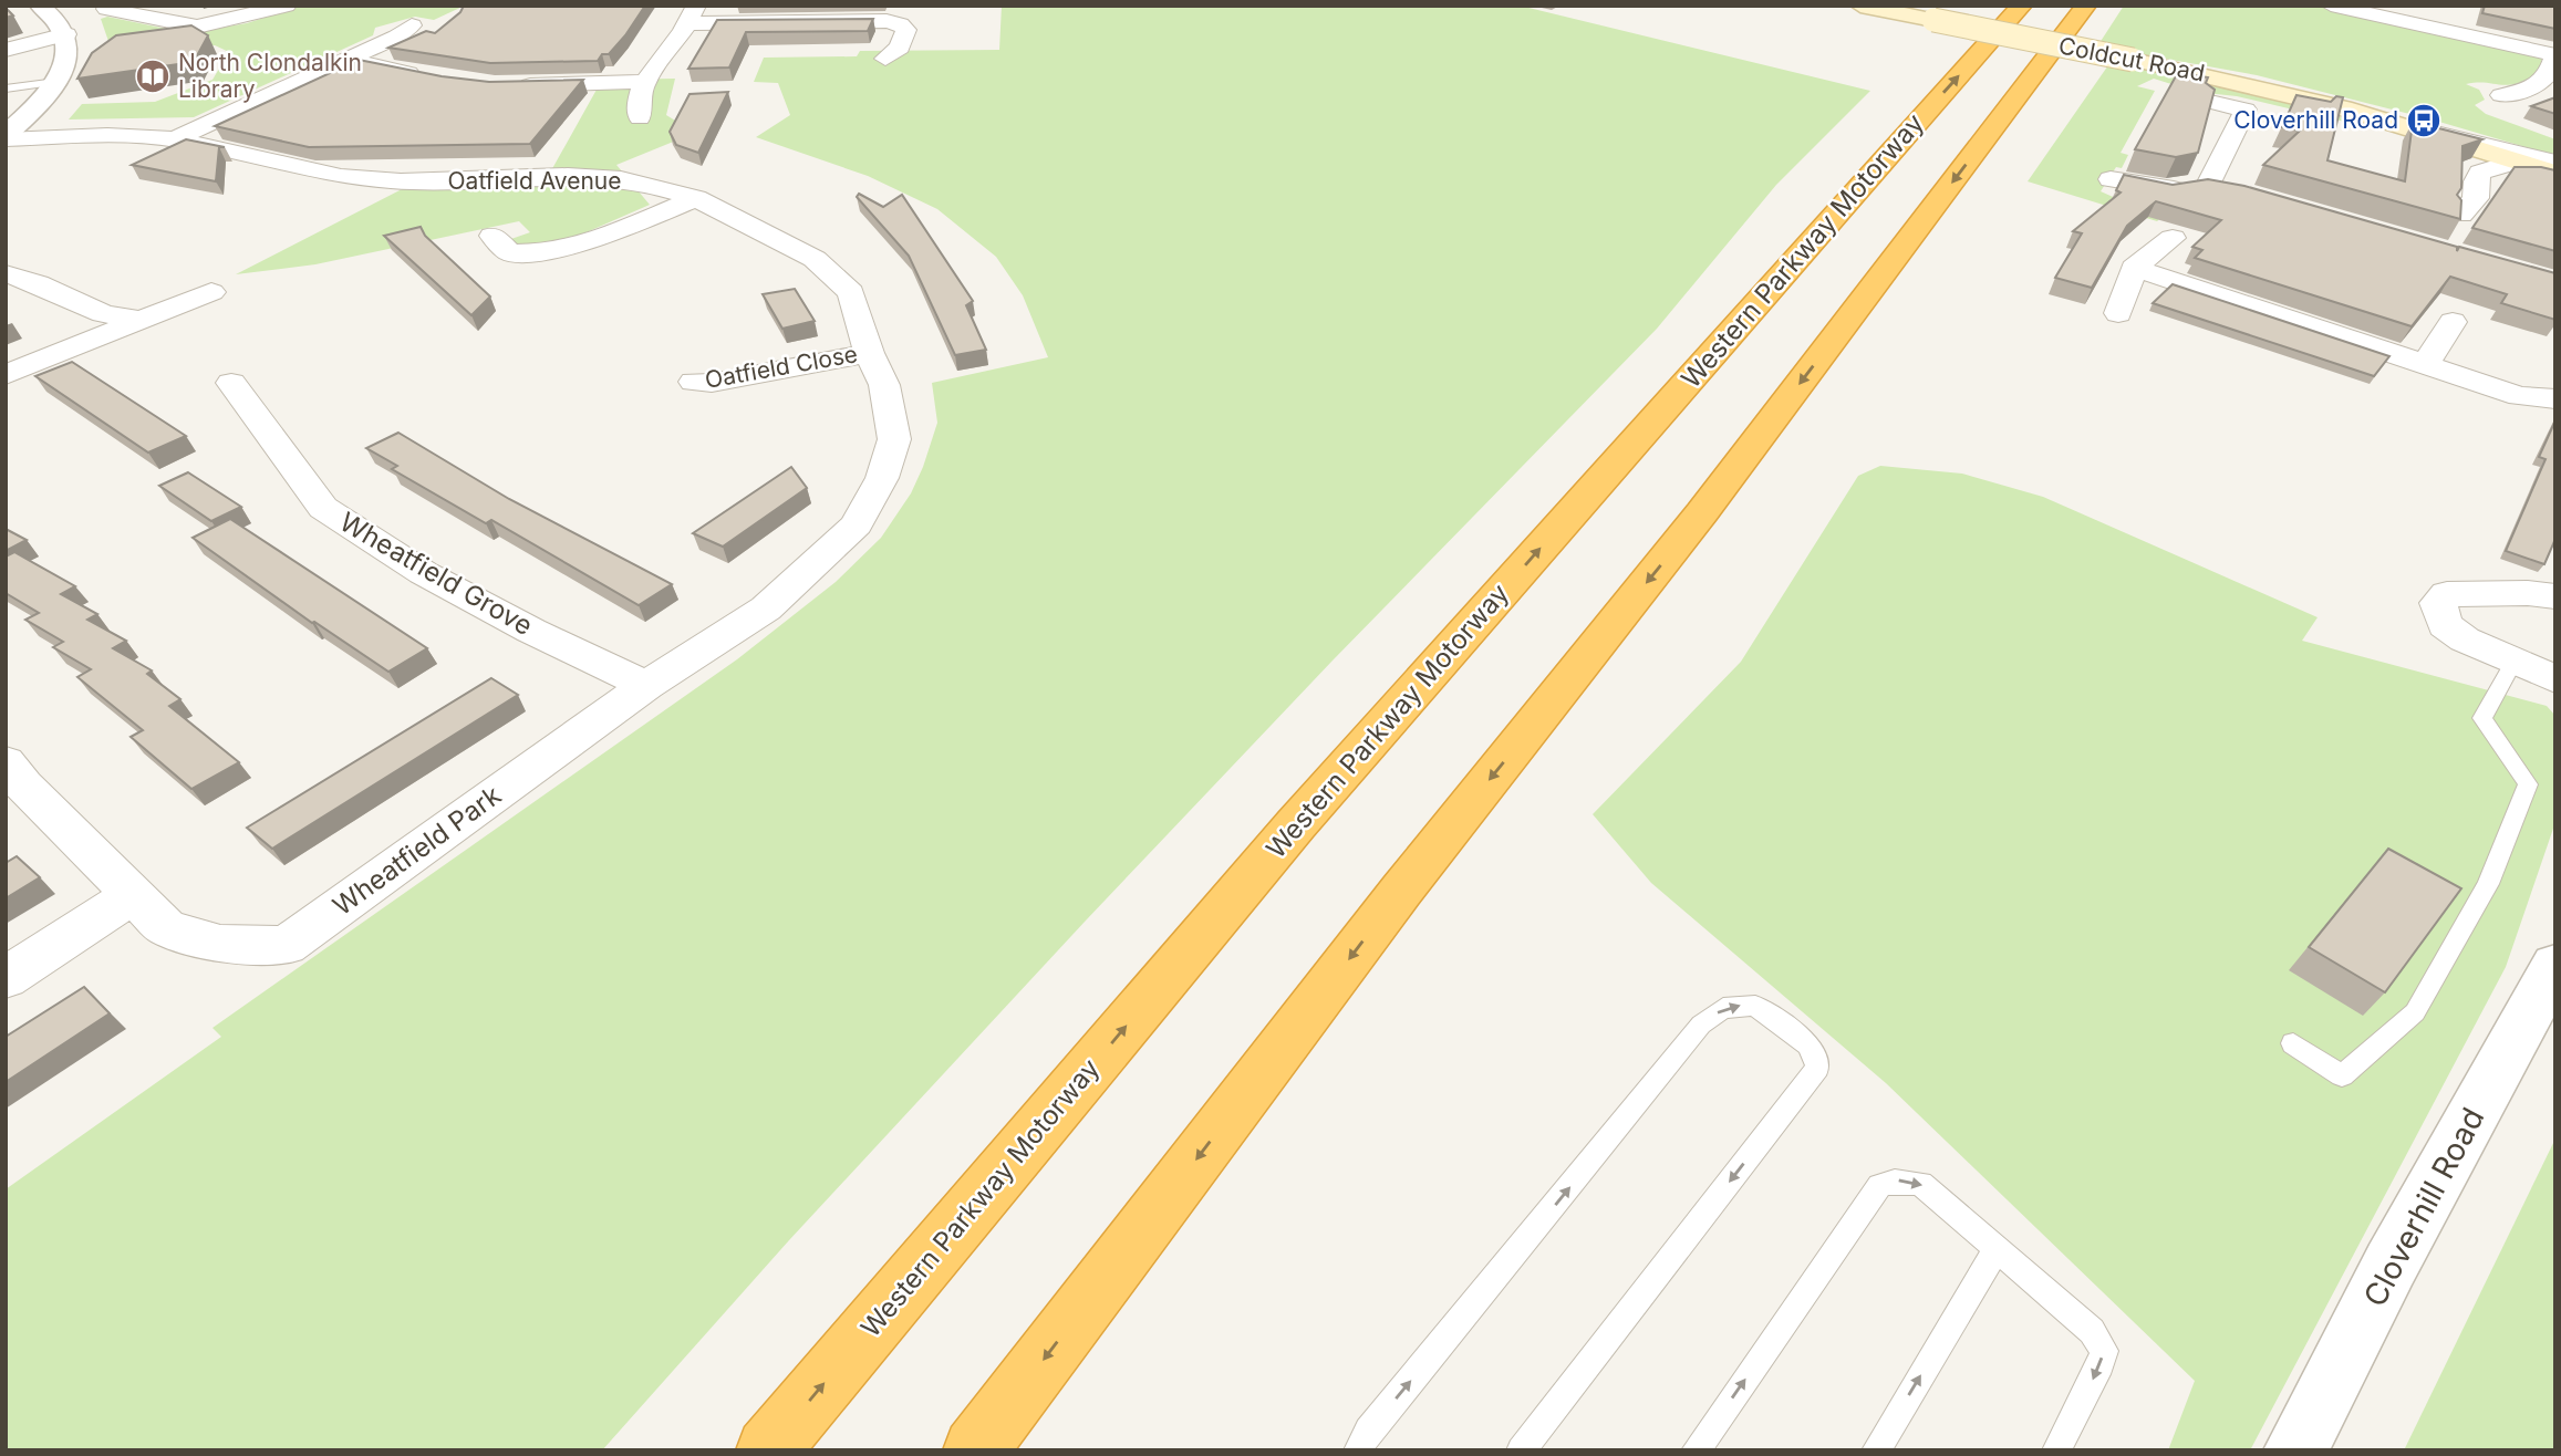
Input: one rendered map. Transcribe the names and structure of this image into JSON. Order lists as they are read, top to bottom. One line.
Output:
{"streets":{"highway":["Western Parkway Motorway"],"main road":["Coldcut Road"],"street":["Oatfield Avenue","Oatfield Close","Wheatfield Grove","Wheatfield Park","Cloverhill Road"]},"crossings":[["Oatfield Avenue","Oatfield Close"],["Oatfield Avenue","Wheatfield Grove"],["Oatfield Avenue","Wheatfield Park"],["Wheatfield Grove","Wheatfield Park"]],"places":{"library":["North Clondalkin Library"],"bus stop":["Cloverhill Road"]}}
